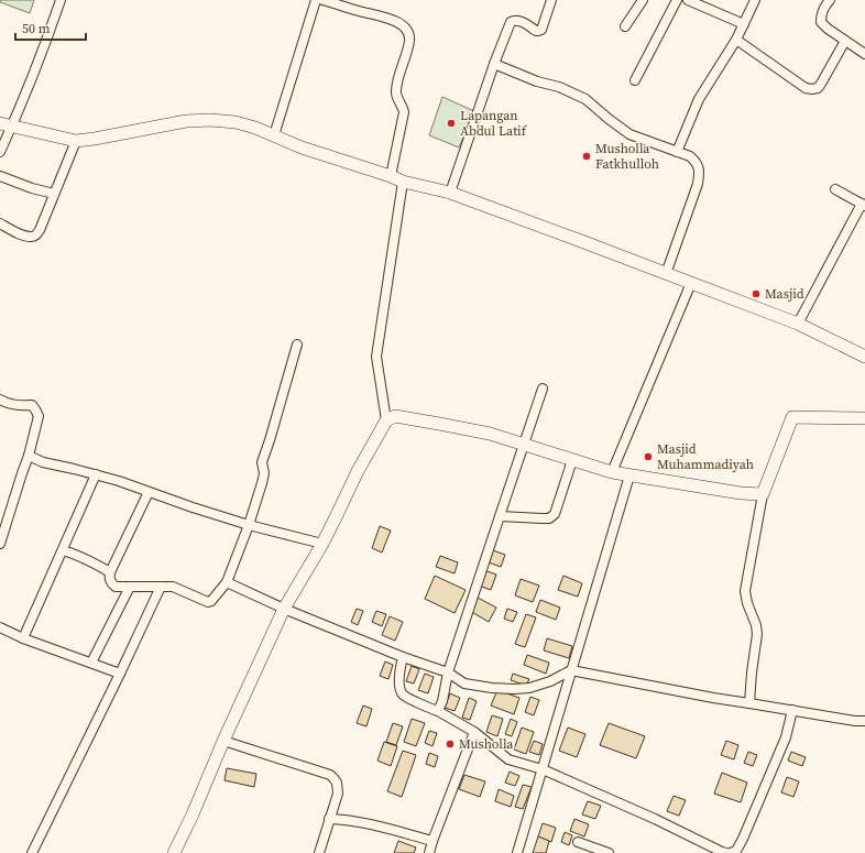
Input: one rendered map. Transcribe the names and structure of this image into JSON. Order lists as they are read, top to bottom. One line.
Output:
{"places":["Lapangan Abdul Latif","Musholla Fatkhulloh","Masjid","Masjid Muhammadiyah","Musholla"],"scale_bar":"50 m"}
